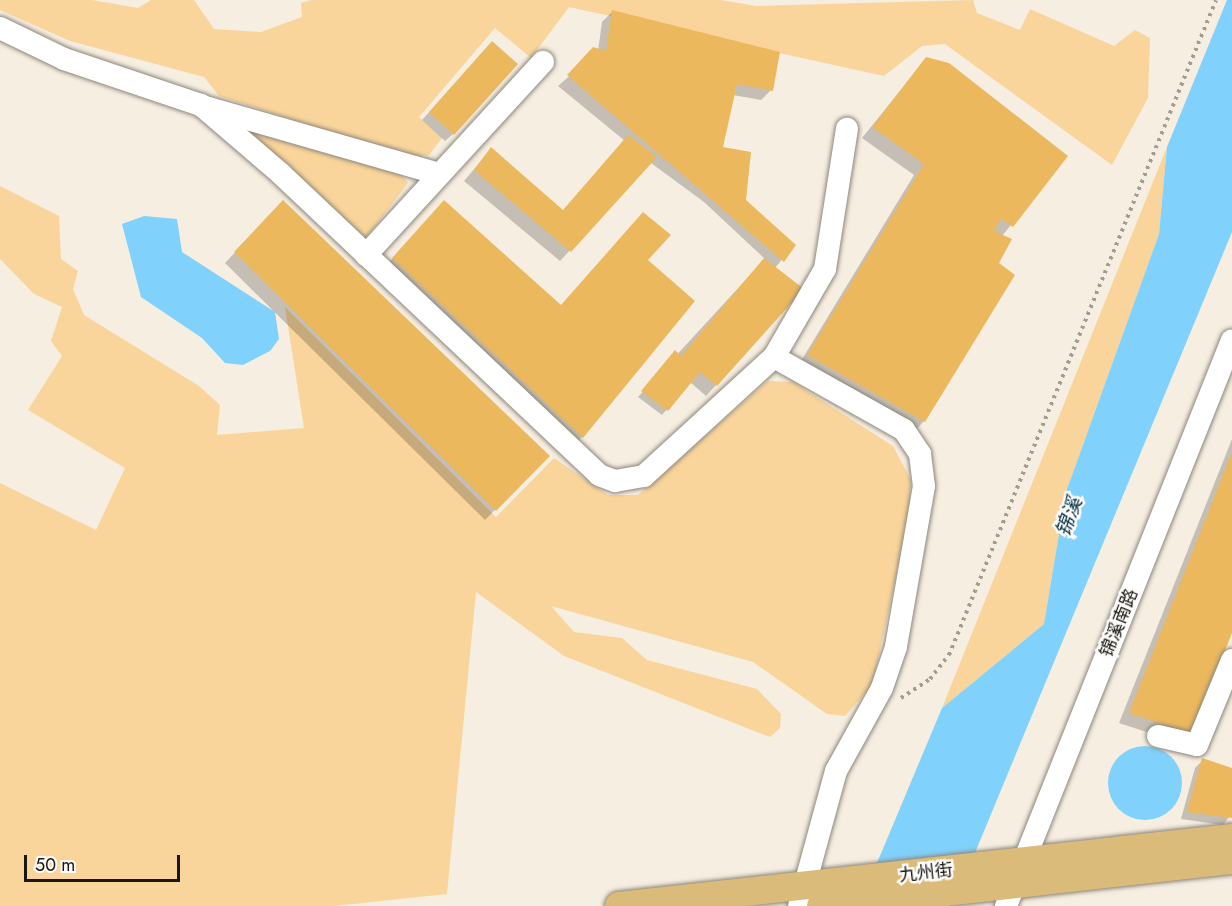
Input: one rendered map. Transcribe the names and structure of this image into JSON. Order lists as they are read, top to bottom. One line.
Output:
{"streets":{"main road":["九州街"],"street":["锦溪南路"]},"crossings":[["锦溪南路","九州街"]],"water":["锦溪"],"scale_bar":"50 m"}
